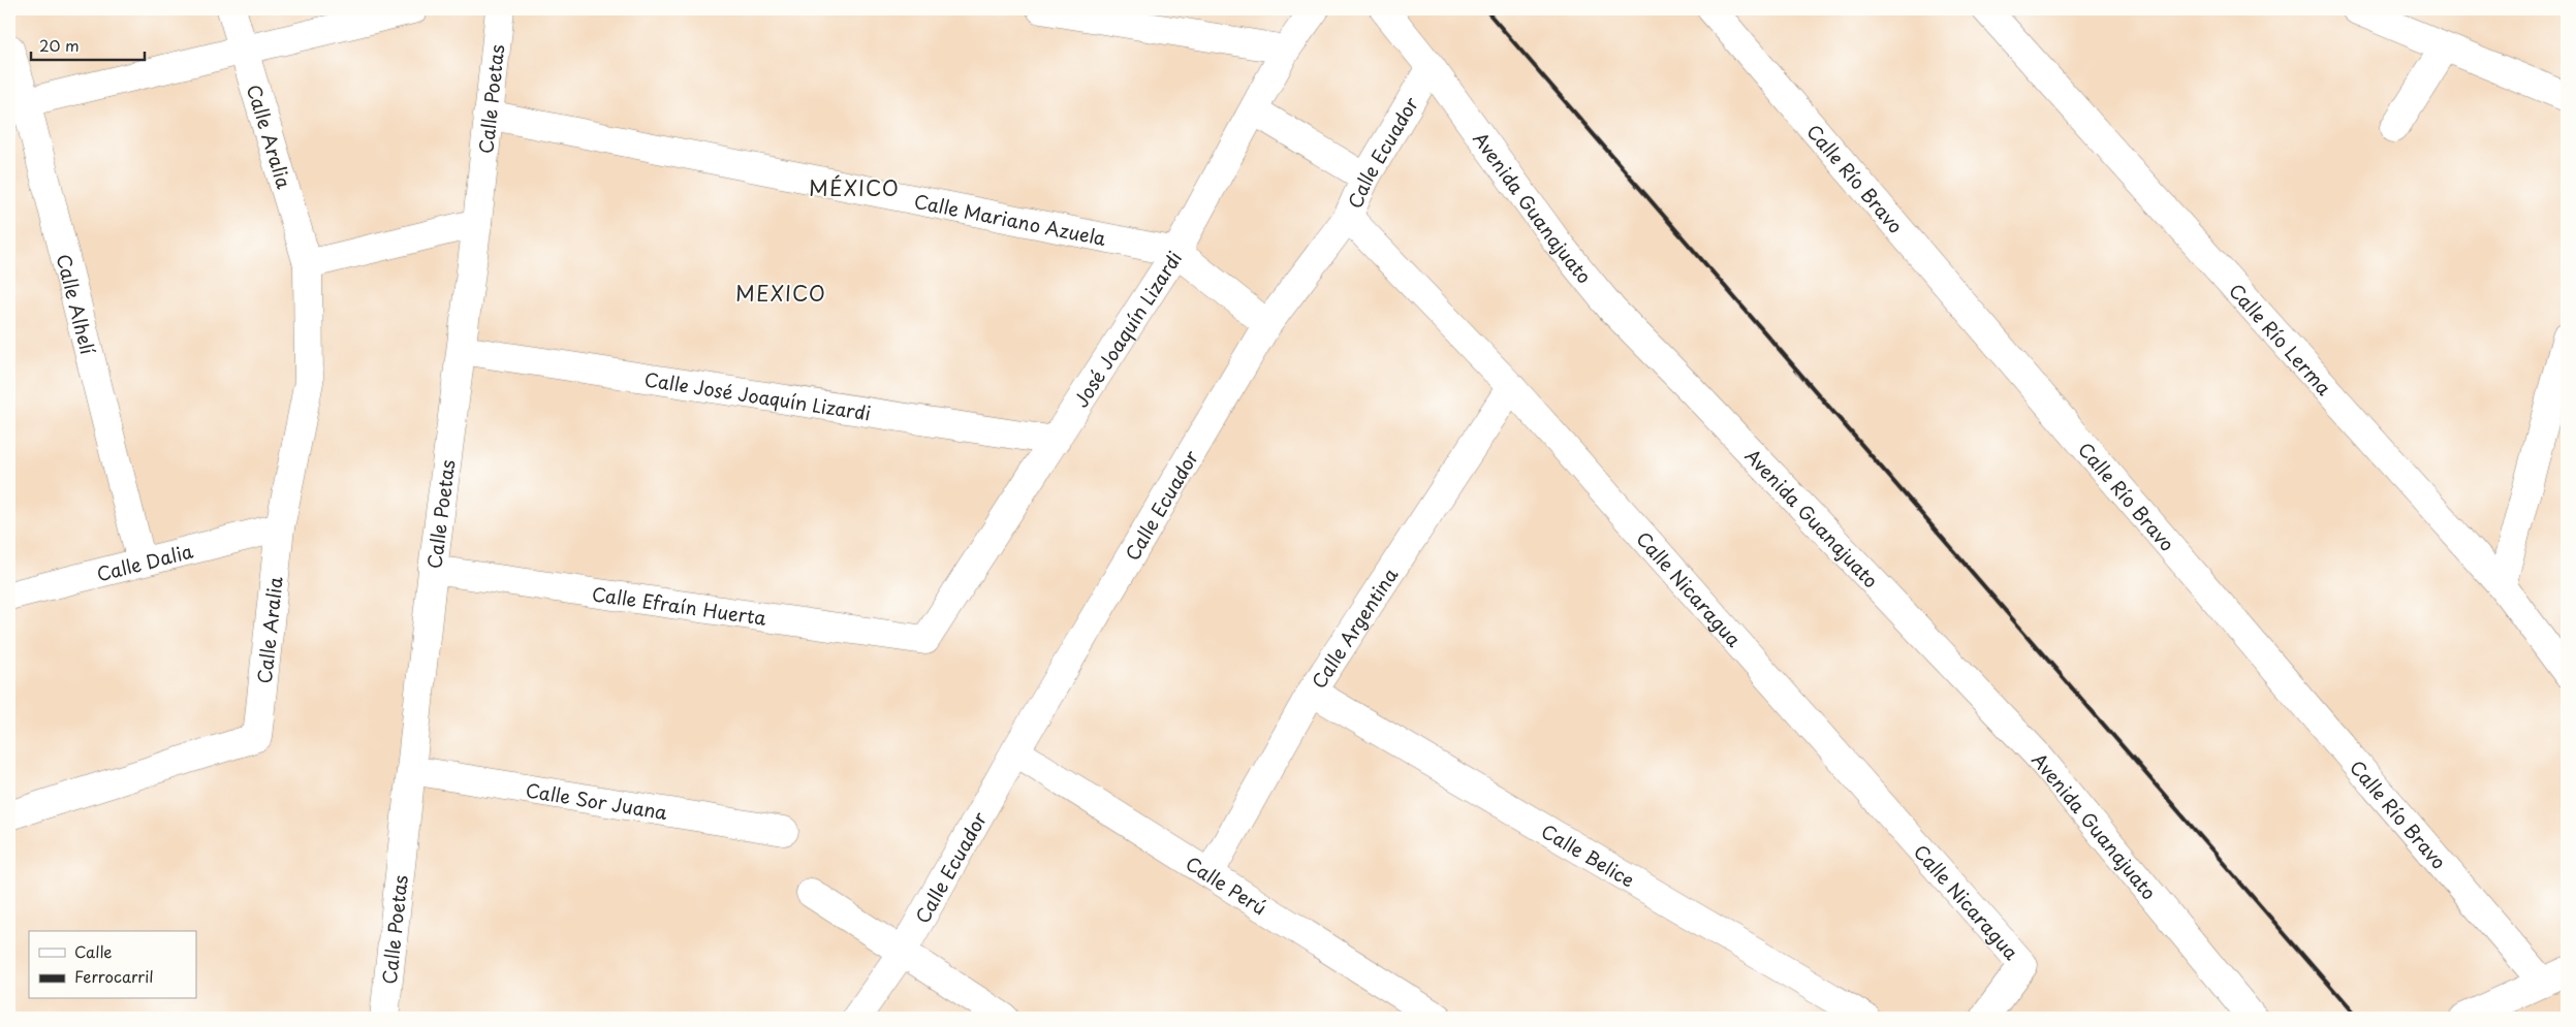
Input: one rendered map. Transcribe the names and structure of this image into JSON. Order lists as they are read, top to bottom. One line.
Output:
{"streets":{"street":["Calle Poetas","Calle Aralia","Calle Ecuador","Calle Río Bravo","Avenida Guanajuato","Calle Mariano Azuela","Calle Alhelí","José Joaquín Lizardi","Calle Río Lerma","Calle José Joaquín Lizardi","Calle Dalia","Calle Nicaragua","Calle Efraín Huerta","Calle Argentina","Calle Sor Juana","Calle Belice","Calle Perú"]},"crossings":[["Calle Poetas","Calle Mariano Azuela"],["Calle Poetas","Calle José Joaquín Lizardi"],["Calle Poetas","Calle Efraín Huerta"],["Calle Poetas","Calle Sor Juana"],["Calle Aralia","Calle Dalia"],["Calle Ecuador","Avenida Guanajuato"],["Calle Ecuador","Calle Mariano Azuela"],["Calle Ecuador","Calle Nicaragua"],["Calle Ecuador","Calle Perú"],["Calle Mariano Azuela","José Joaquín Lizardi"],["Calle Alhelí","Calle Dalia"],["José Joaquín Lizardi","Calle José Joaquín Lizardi"],["José Joaquín Lizardi","Calle Efraín Huerta"],["Calle Nicaragua","Calle Argentina"],["Calle Argentina","Calle Belice"],["Calle Argentina","Calle Perú"]],"districts":["MÉXICO","MEXICO"],"legend":["Calle","Ferrocarril"],"scale_bar":"20 m"}
